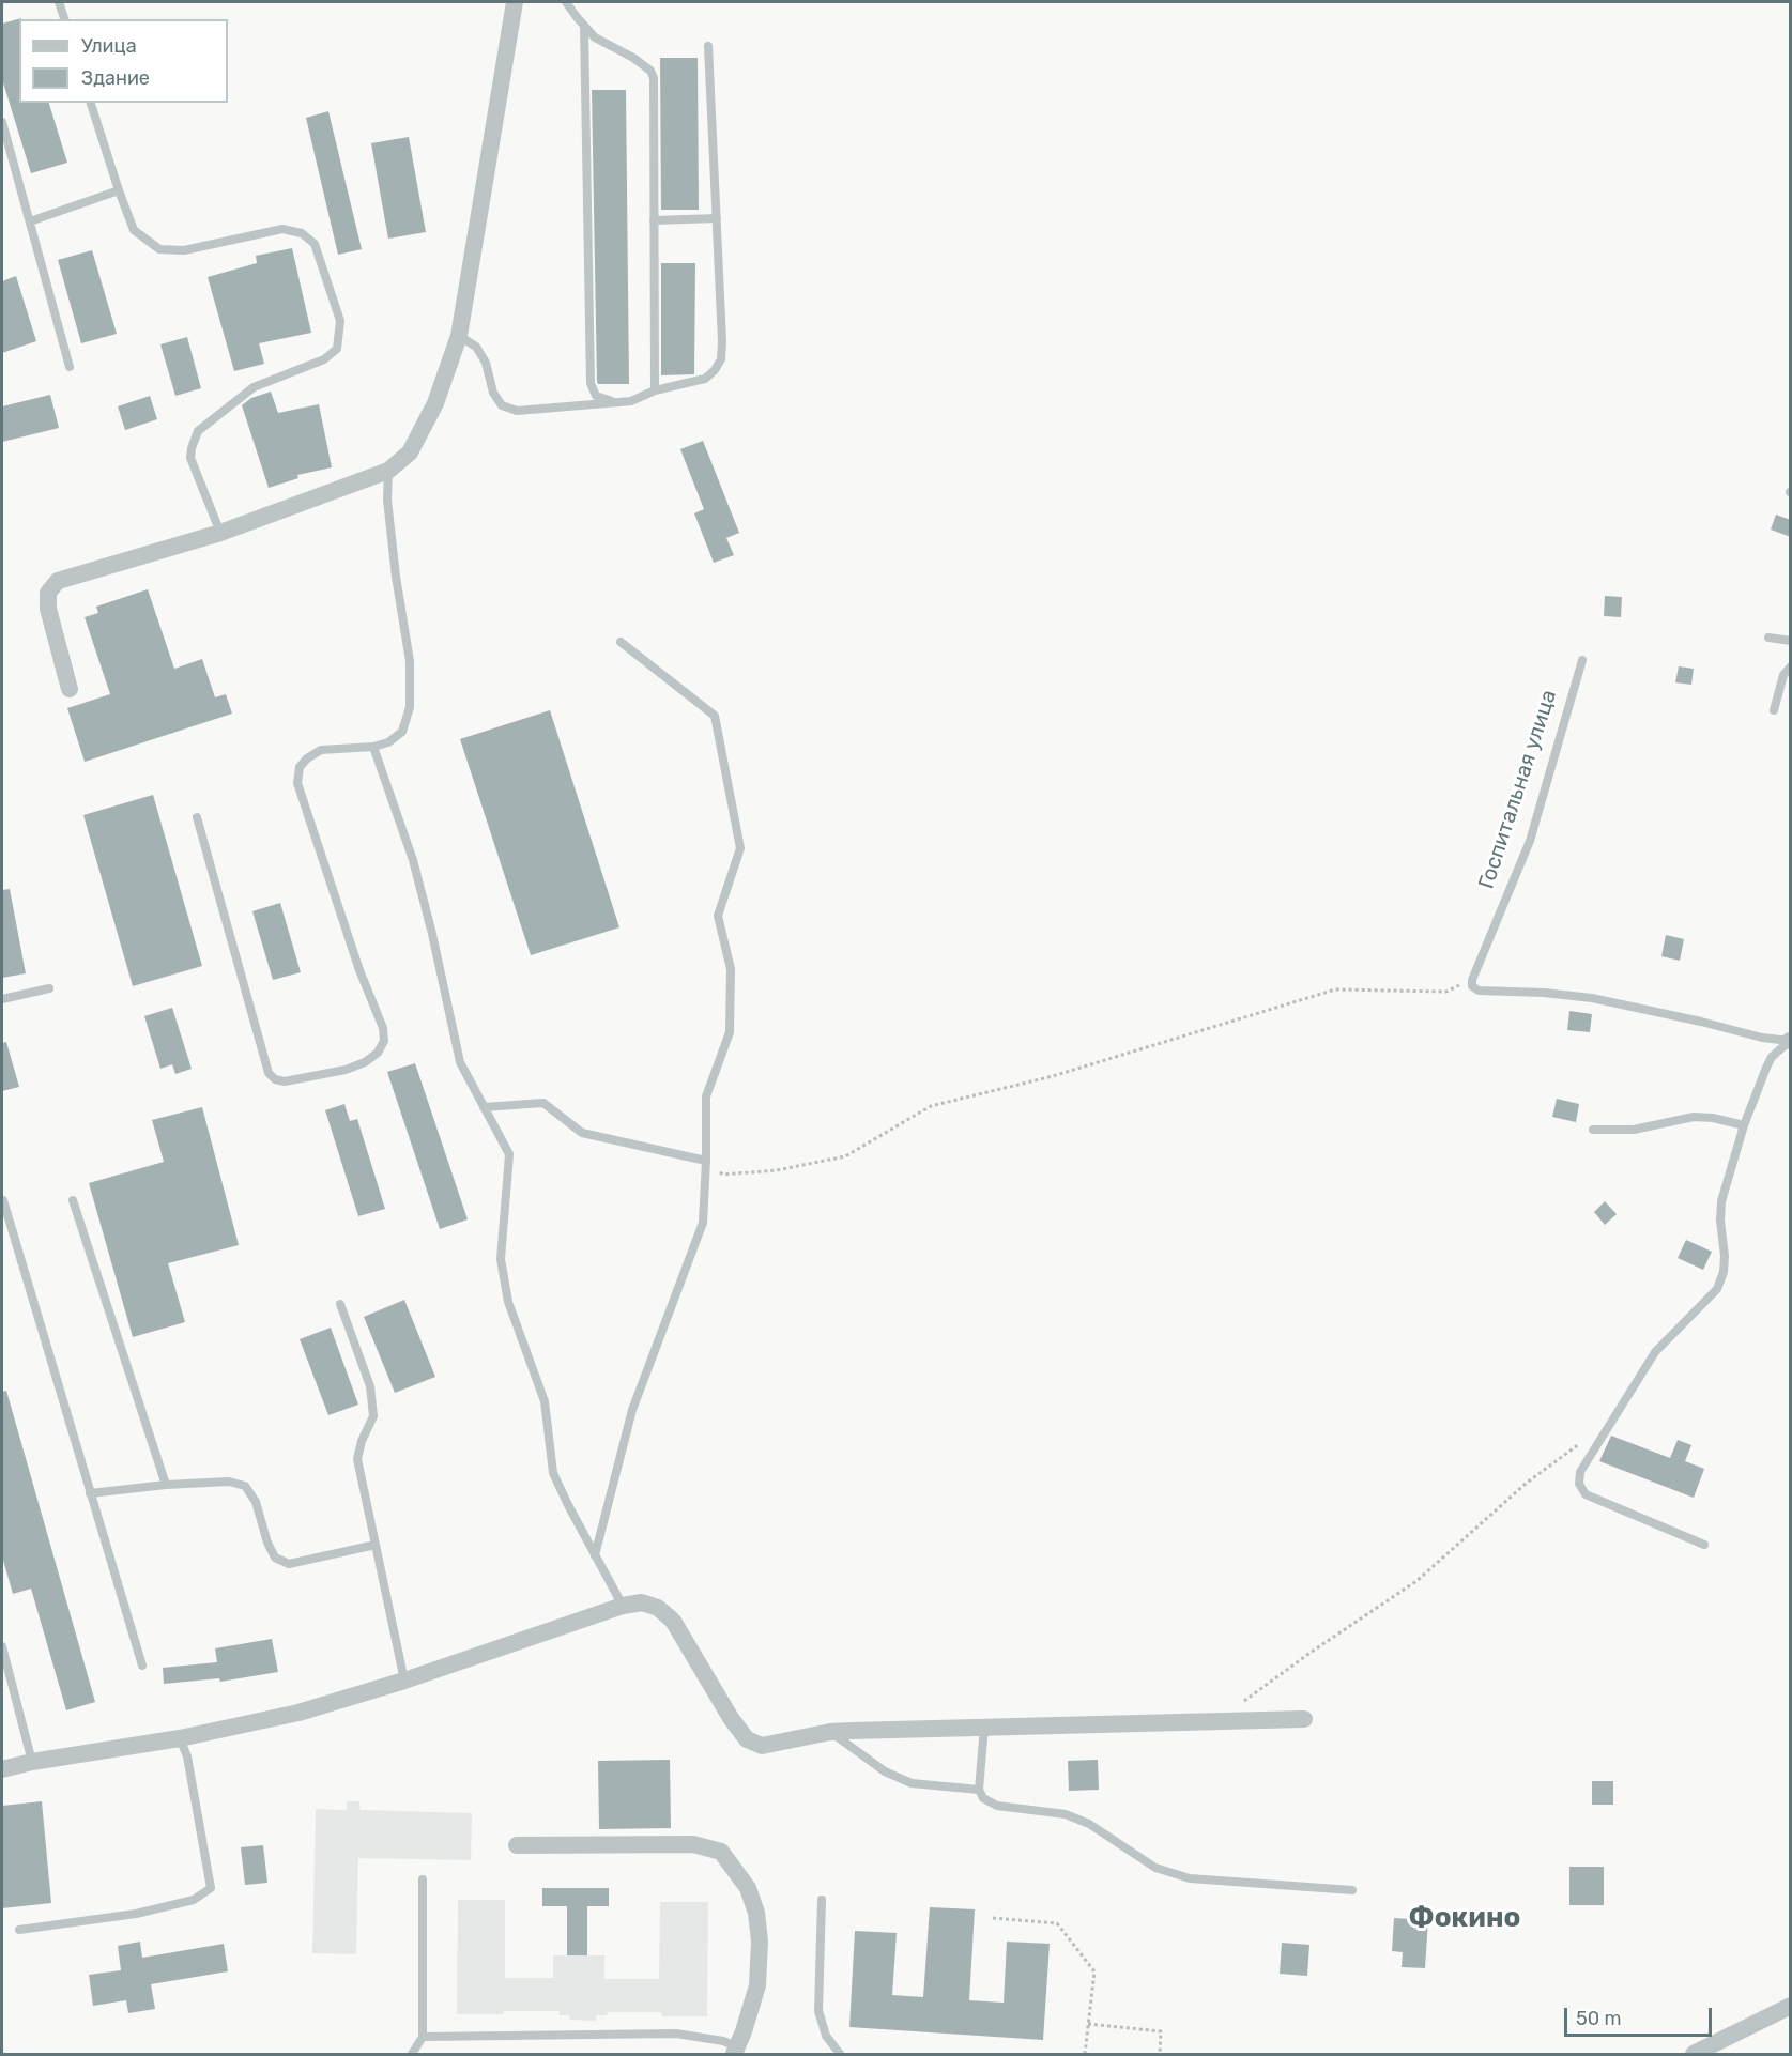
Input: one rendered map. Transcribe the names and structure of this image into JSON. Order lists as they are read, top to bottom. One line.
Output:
{"streets":{"lane":["Госпитальная улица"]},"districts":["Фокино"],"legend":["Улица","Здание"],"scale_bar":"50 m"}
